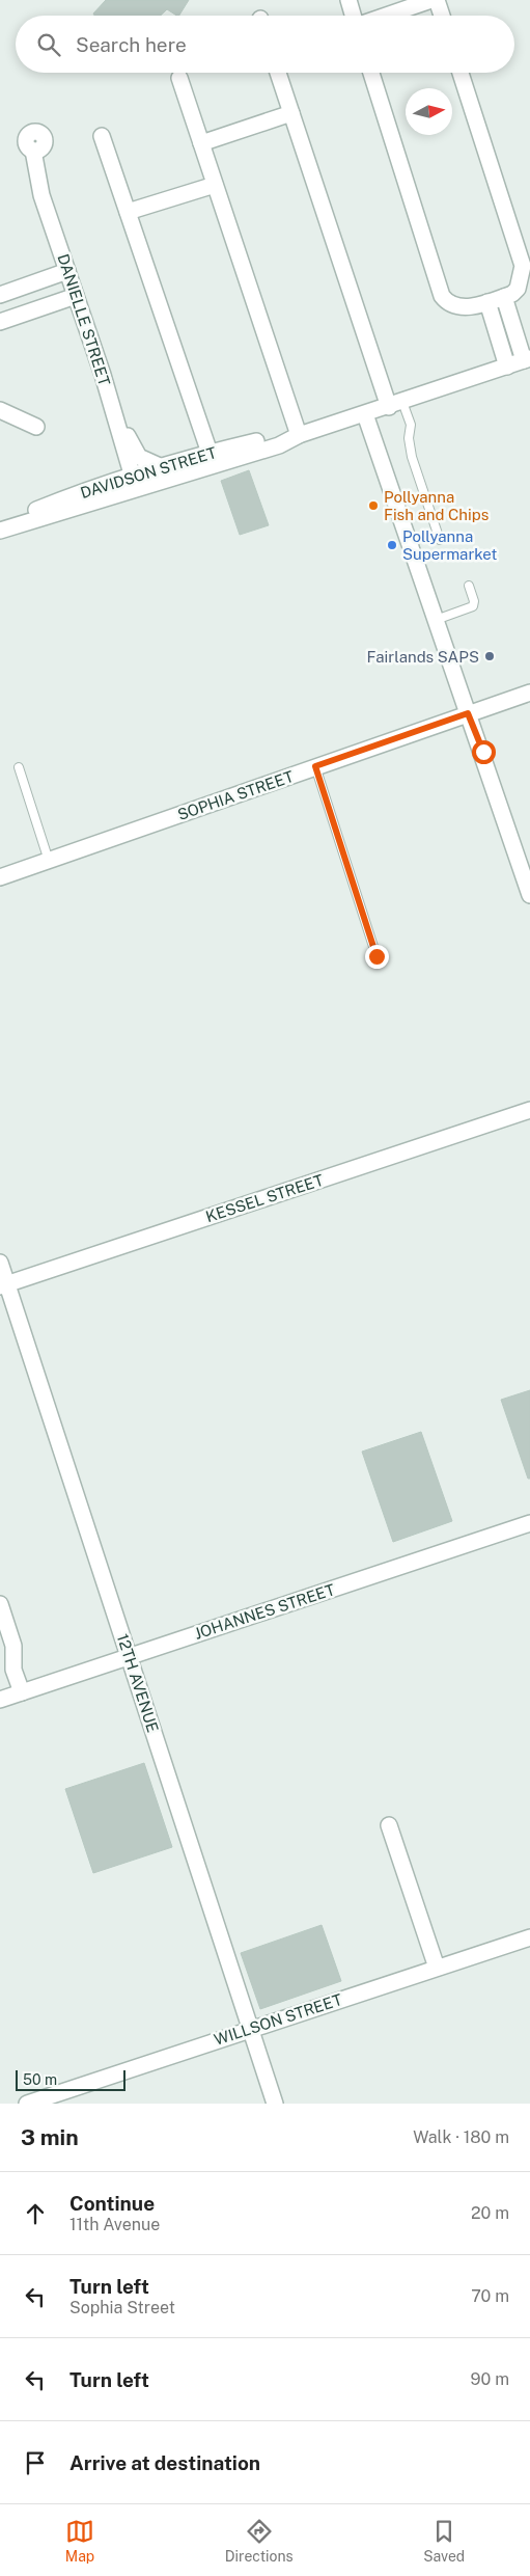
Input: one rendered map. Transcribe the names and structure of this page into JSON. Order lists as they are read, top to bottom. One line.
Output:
{"streets":{"street":["DANIELLE STREET","DAVIDSON STREET","SOPHIA STREET","KESSEL STREET","JOHANNES STREET","12TH AVENUE","WILLSON STREET"]},"crossings":[["DANIELLE STREET","DAVIDSON STREET"],["KESSEL STREET","12TH AVENUE"],["JOHANNES STREET","12TH AVENUE"],["12TH AVENUE","WILLSON STREET"]],"places":["Pollyanna Fish and Chips","Pollyanna Supermarket","Fairlands SAPS"],"scale_bar":"50 m","north":"right","page":{"search":"Search here","scale":"50 m","heading":["3 min","Walk · 180 m"],"list":[["Continue","11th Avenue","20 m"],["Turn left","Sophia Street","70 m"],["Turn left","90 m"],"Arrive at destination"],"nav":["Map","Directions","Saved"]}}
